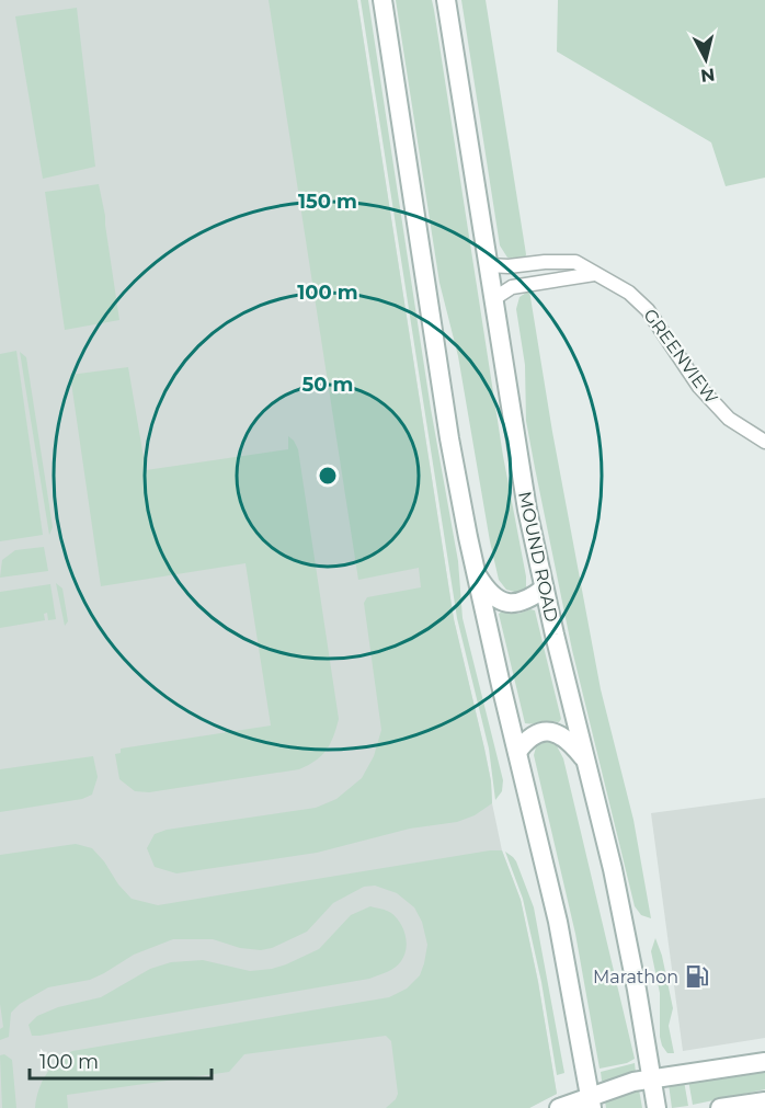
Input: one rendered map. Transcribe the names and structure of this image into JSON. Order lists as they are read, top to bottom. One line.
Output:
{"streets":{"main road":["MOUND ROAD"],"street":["GREENVIEW"]},"crossings":[["GREENVIEW","MOUND ROAD"]],"places":{"fuel station":["Marathon"]},"scale_bar":"100 m","north":"bottom","rings":["150 m","100 m","50 m"]}
